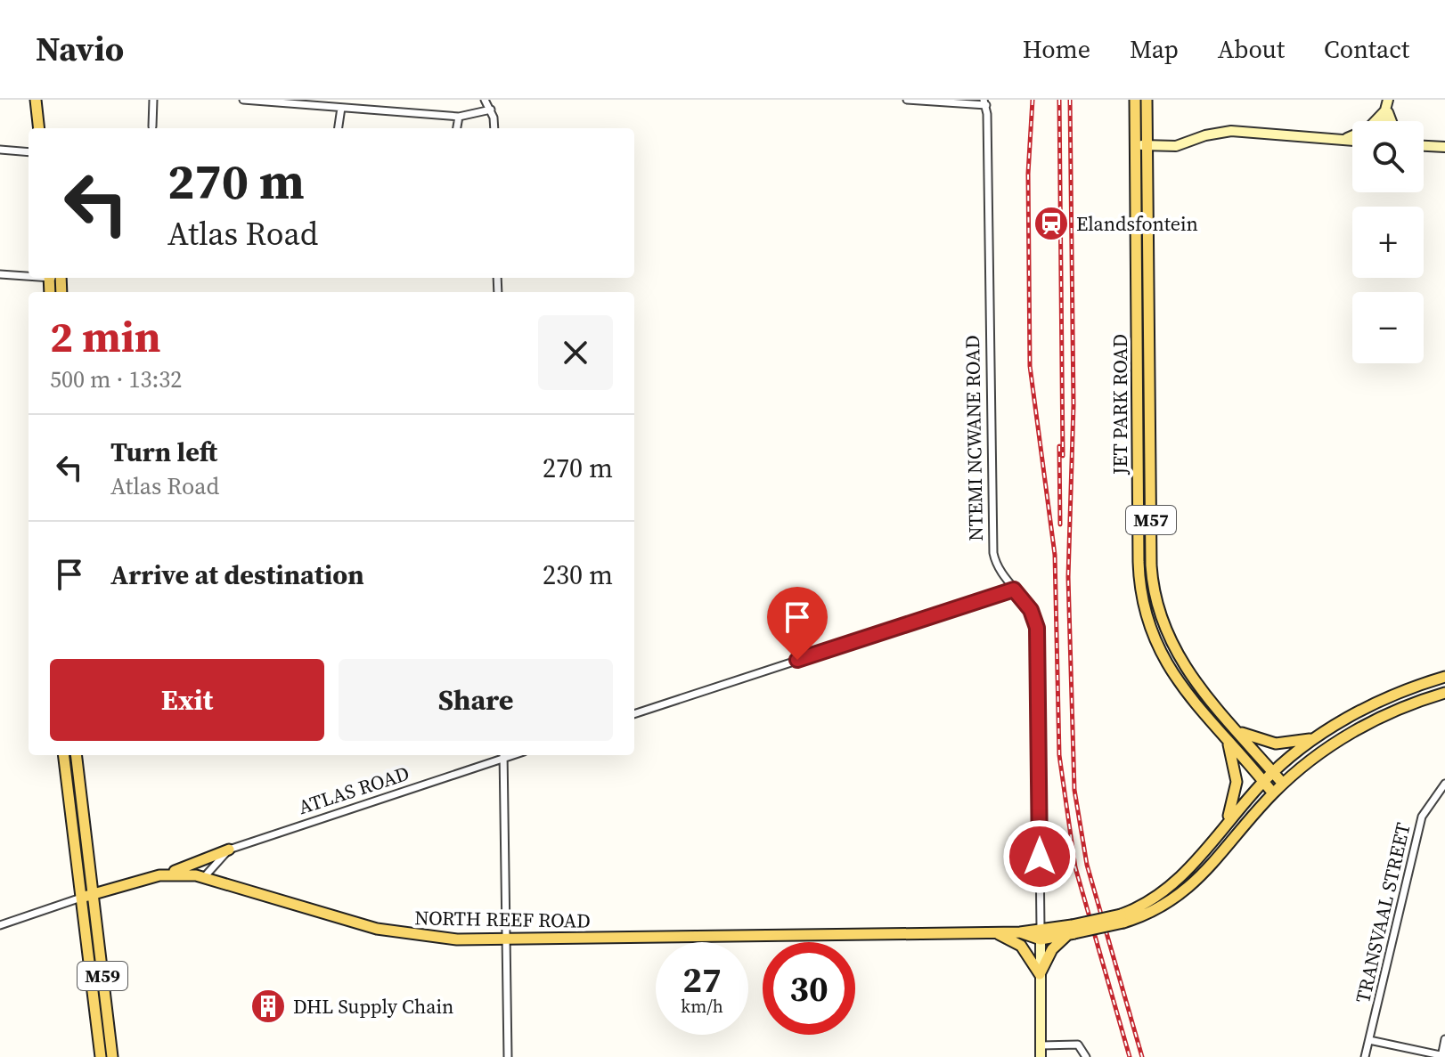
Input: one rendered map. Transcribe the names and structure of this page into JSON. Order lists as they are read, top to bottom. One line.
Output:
{"streets":{"main road":["JET PARK ROAD","M57","NORTH REEF ROAD","M59"],"street":["NTEMI NCWANE ROAD","ATLAS ROAD","TRANSVAAL STREET"]},"crossings":[["JET PARK ROAD","NORTH REEF ROAD"],["NTEMI NCWANE ROAD","NORTH REEF ROAD"],["ATLAS ROAD","NORTH REEF ROAD"],["NORTH REEF ROAD","M59"]],"places":{"station":["Elandsfontein"],"building":["DHL Supply Chain"]},"page":{"header":"Navio","nav":["Home","Map","About","Contact"],"map_buttons":["+","−"],"turn":["270 m","Atlas Road"],"heading":["2 min","500 m · 13:32"],"list":[{"name":"Turn left","note":"Atlas Road","value":"270 m"},{"name":"Arrive at destination","value":"230 m"}],"buttons":["Exit","Share"],"speed":"27 km/h","limit":"30"}}
